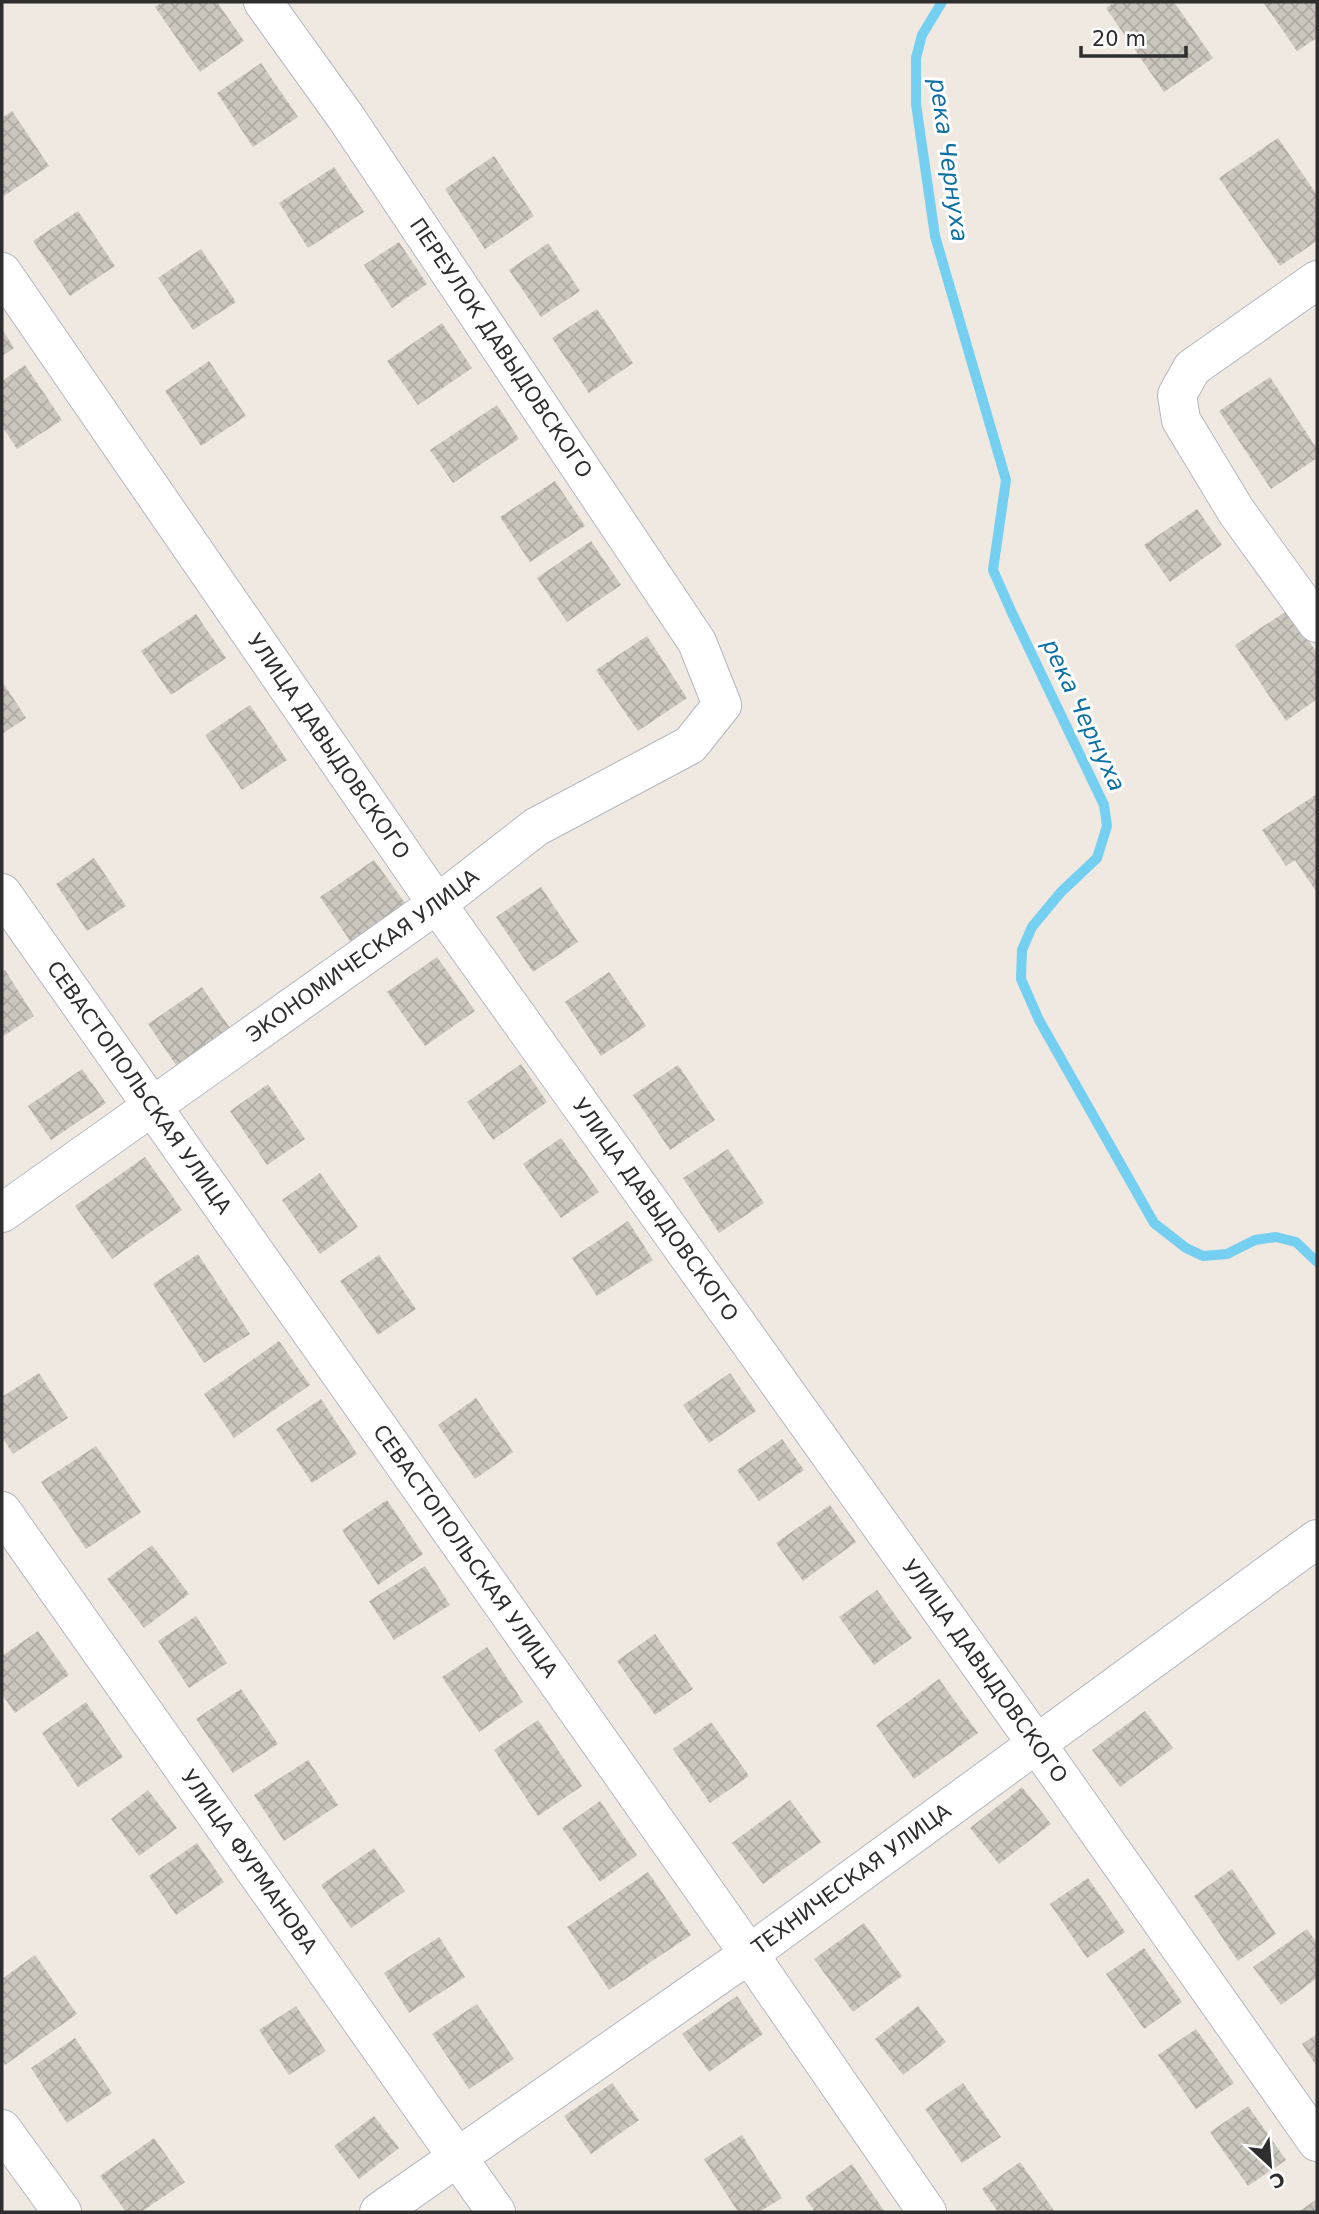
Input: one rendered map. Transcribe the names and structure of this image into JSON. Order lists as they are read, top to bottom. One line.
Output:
{"streets":{"street":["ПЕРЕУЛОК ДАВЫДОВСКОГО","УЛИЦА ДАВЫДОВСКОГО","ЭКОНОМИЧЕСКАЯ УЛИЦА","СЕВАСТОПОЛЬСКАЯ УЛИЦА","УЛИЦА ФУРМАНОВА","ТЕХНИЧЕСКАЯ УЛИЦА"]},"crossings":[["ПЕРЕУЛОК ДАВЫДОВСКОГО","ЭКОНОМИЧЕСКАЯ УЛИЦА"],["УЛИЦА ДАВЫДОВСКОГО","ЭКОНОМИЧЕСКАЯ УЛИЦА"],["УЛИЦА ДАВЫДОВСКОГО","ТЕХНИЧЕСКАЯ УЛИЦА"],["ЭКОНОМИЧЕСКАЯ УЛИЦА","СЕВАСТОПОЛЬСКАЯ УЛИЦА"],["СЕВАСТОПОЛЬСКАЯ УЛИЦА","ТЕХНИЧЕСКАЯ УЛИЦА"],["УЛИЦА ФУРМАНОВА","ТЕХНИЧЕСКАЯ УЛИЦА"]],"water":["река Чернуха"],"scale_bar":"20 m","north":"bottom right"}
